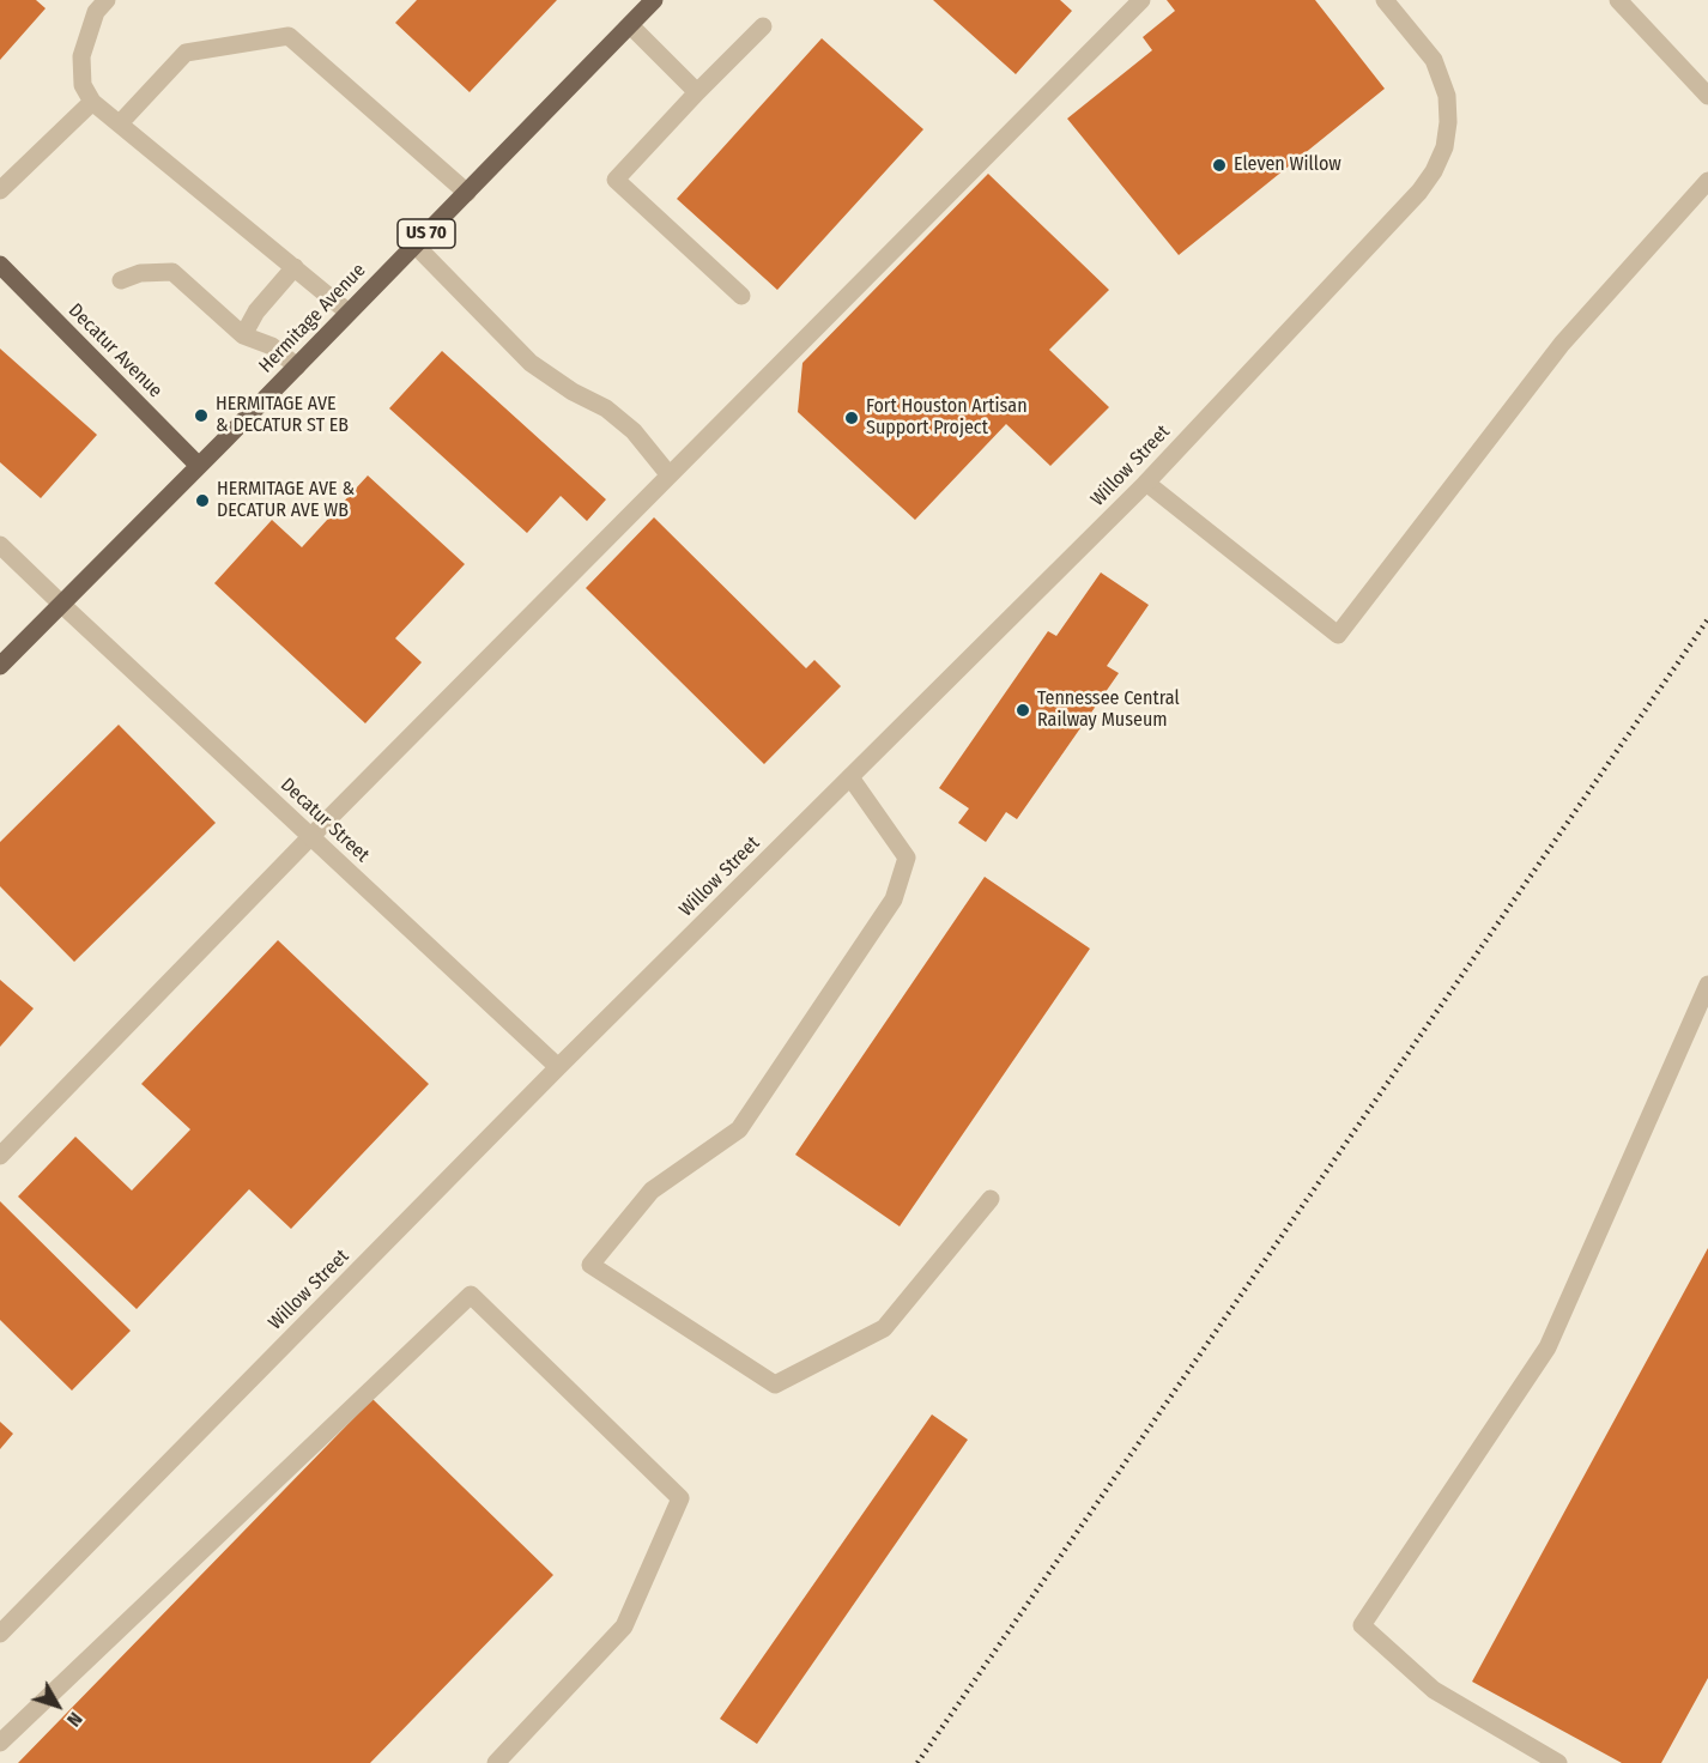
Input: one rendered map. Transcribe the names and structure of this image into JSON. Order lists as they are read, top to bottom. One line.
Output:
{"streets":{"main road":["US 70","Hermitage Avenue","Decatur Avenue"],"street":["Willow Street","Decatur Street"]},"crossings":[["Hermitage Avenue","Decatur Avenue"],["Hermitage Avenue","Decatur Street"],["Willow Street","Decatur Street"]],"places":["Eleven Willow","HERMITAGE AVE & DECATUR ST EB","Fort Houston Artisan Support Project","HERMITAGE AVE & DECATUR AVE WB","Tennessee Central Railway Museum"],"north":"bottom right"}
